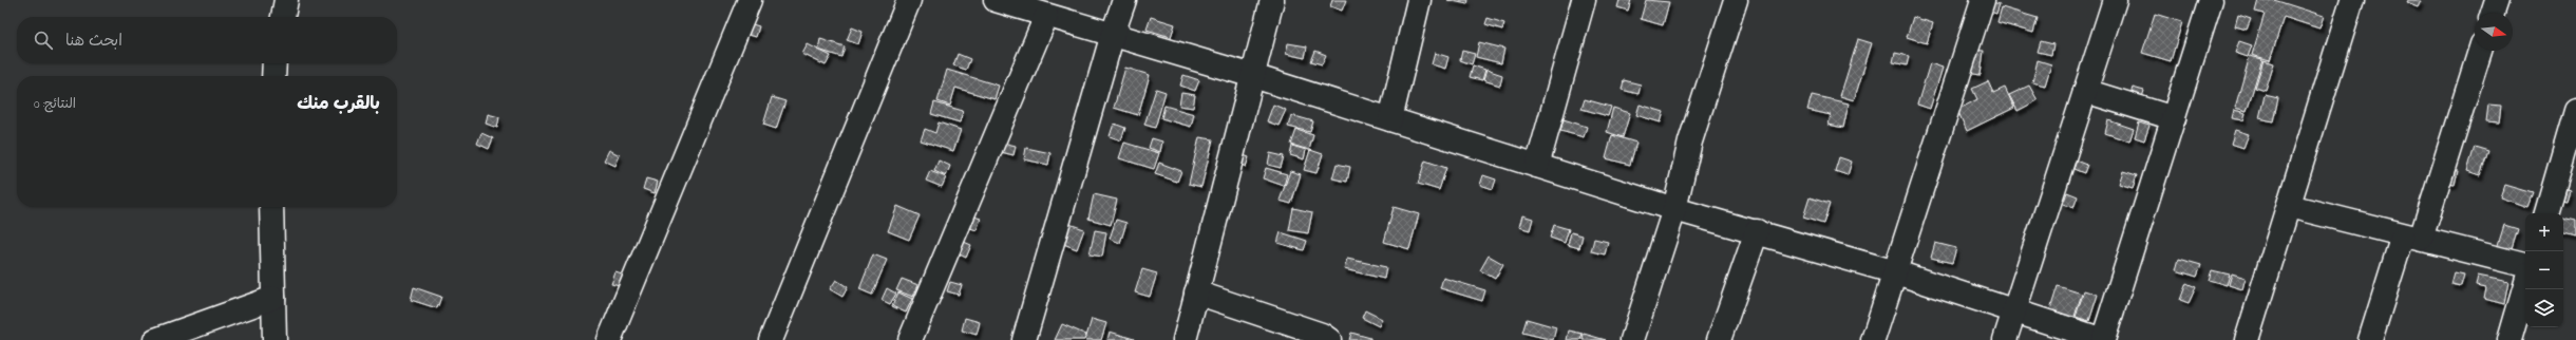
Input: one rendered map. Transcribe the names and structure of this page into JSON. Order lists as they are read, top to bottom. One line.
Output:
{"north":"right","page":{"search":"ابحث هنا","heading":["بالقرب منك","النتائج: 0"],"map_buttons":["+","−"]}}
